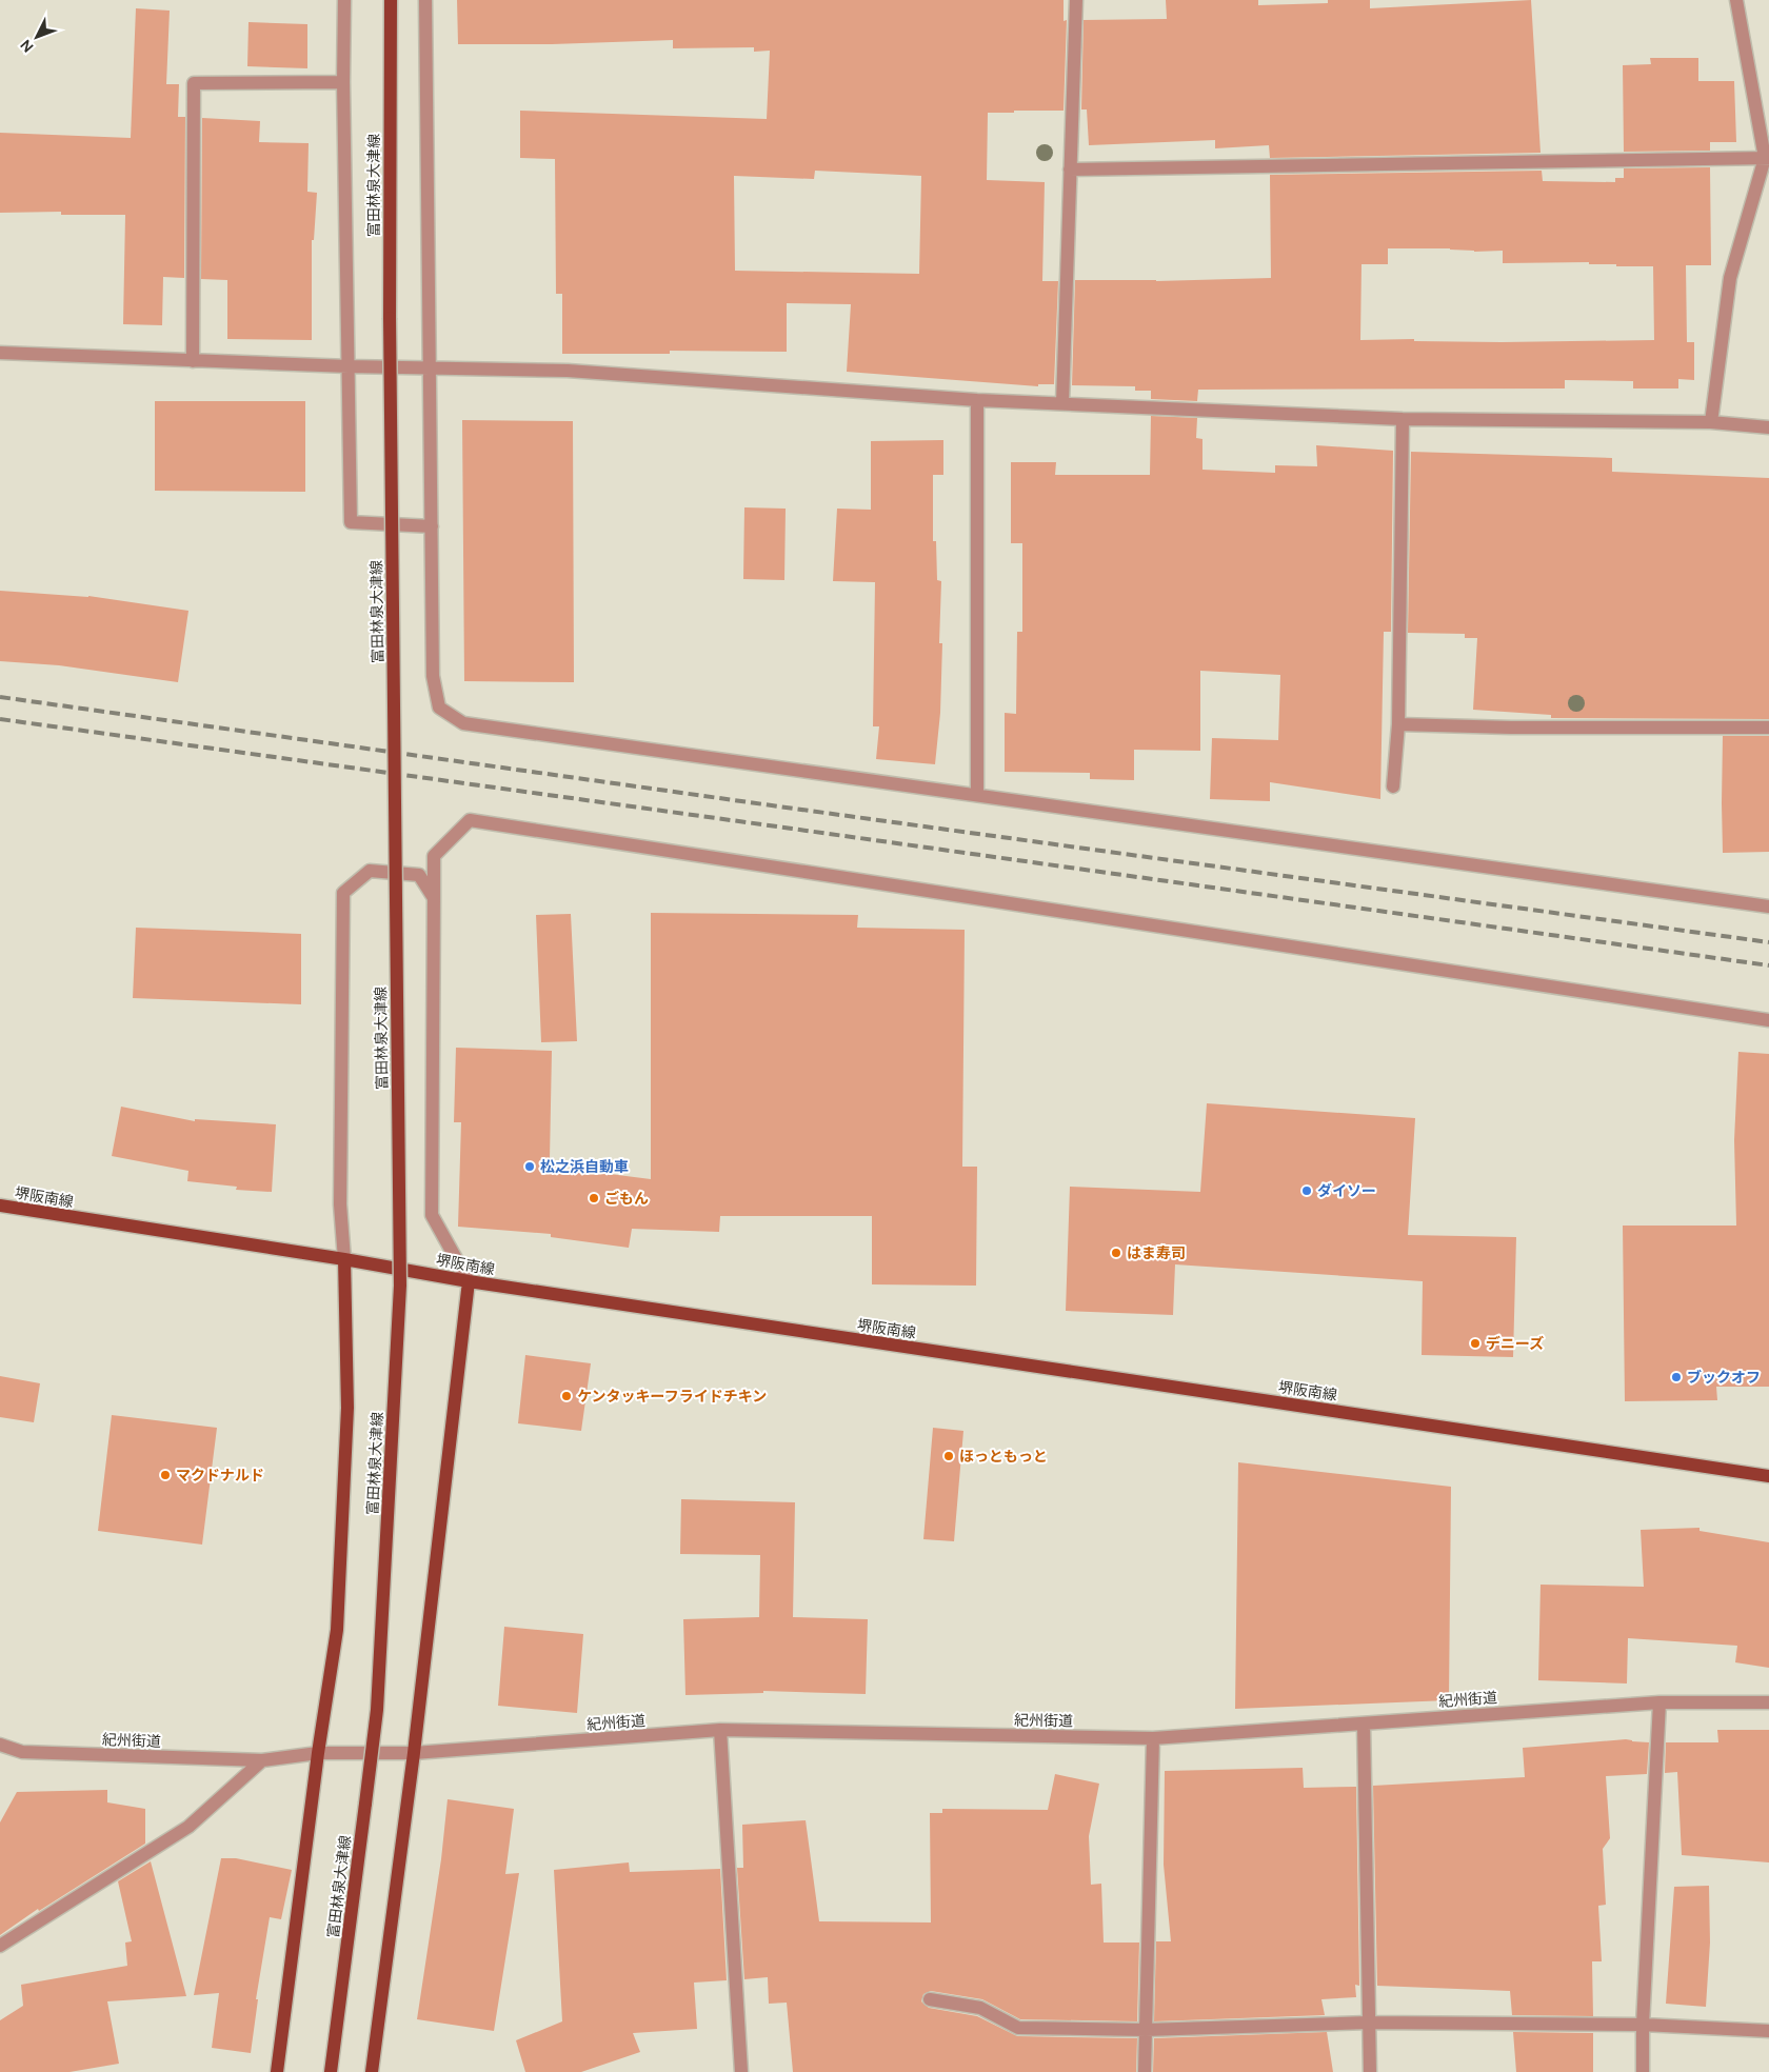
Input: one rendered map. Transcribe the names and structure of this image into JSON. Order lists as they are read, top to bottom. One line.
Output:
{"streets":{"main road":["富田林泉大津線","堺阪南線"],"street":["紀州街道"]},"places":["松之浜自動車","ダイソー","ごもん","はま寿司","デニーズ","ブックオフ","ケンタッキーフライドチキン","ほっともっと","マクドナルド"],"north":"bottom left"}
